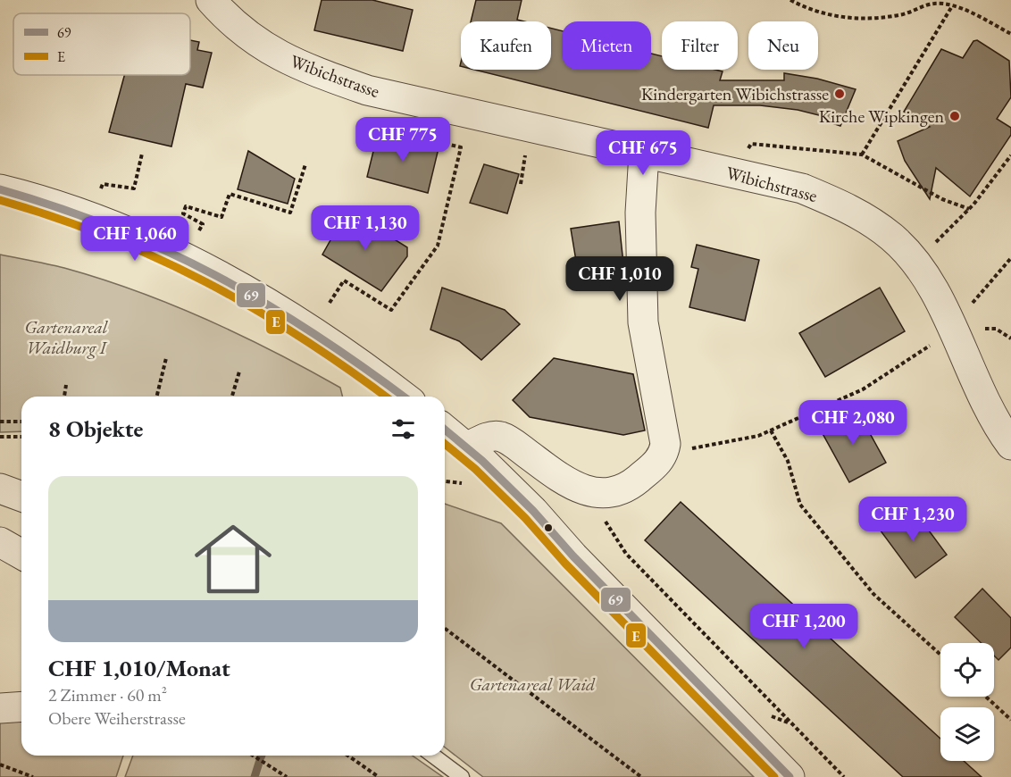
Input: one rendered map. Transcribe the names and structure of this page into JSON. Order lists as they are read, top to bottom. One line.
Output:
{"streets":{"street":["Wibichstrasse"]},"parks":["Gartenareal Waidburg I","Gartenareal Waid"],"places":["Kindergarten Wibichstrasse","Kirche Wipkingen"],"lines":["transit line 69","transit line E"],"legend":["69","E"],"page":{"chip":["Kaufen","Mieten","Filter","Neu"],"price":["CHF 775","CHF 675","CHF 1,130","CHF 1,060","CHF 1,010","CHF 2,080","CHF 1,230","CHF 1,200"],"heading":"8 Objekte","list":[{"name":"CHF 1,010/Monat","note":"2 Zimmer · 60 m² · Obere Weiherstrasse"}]}}
